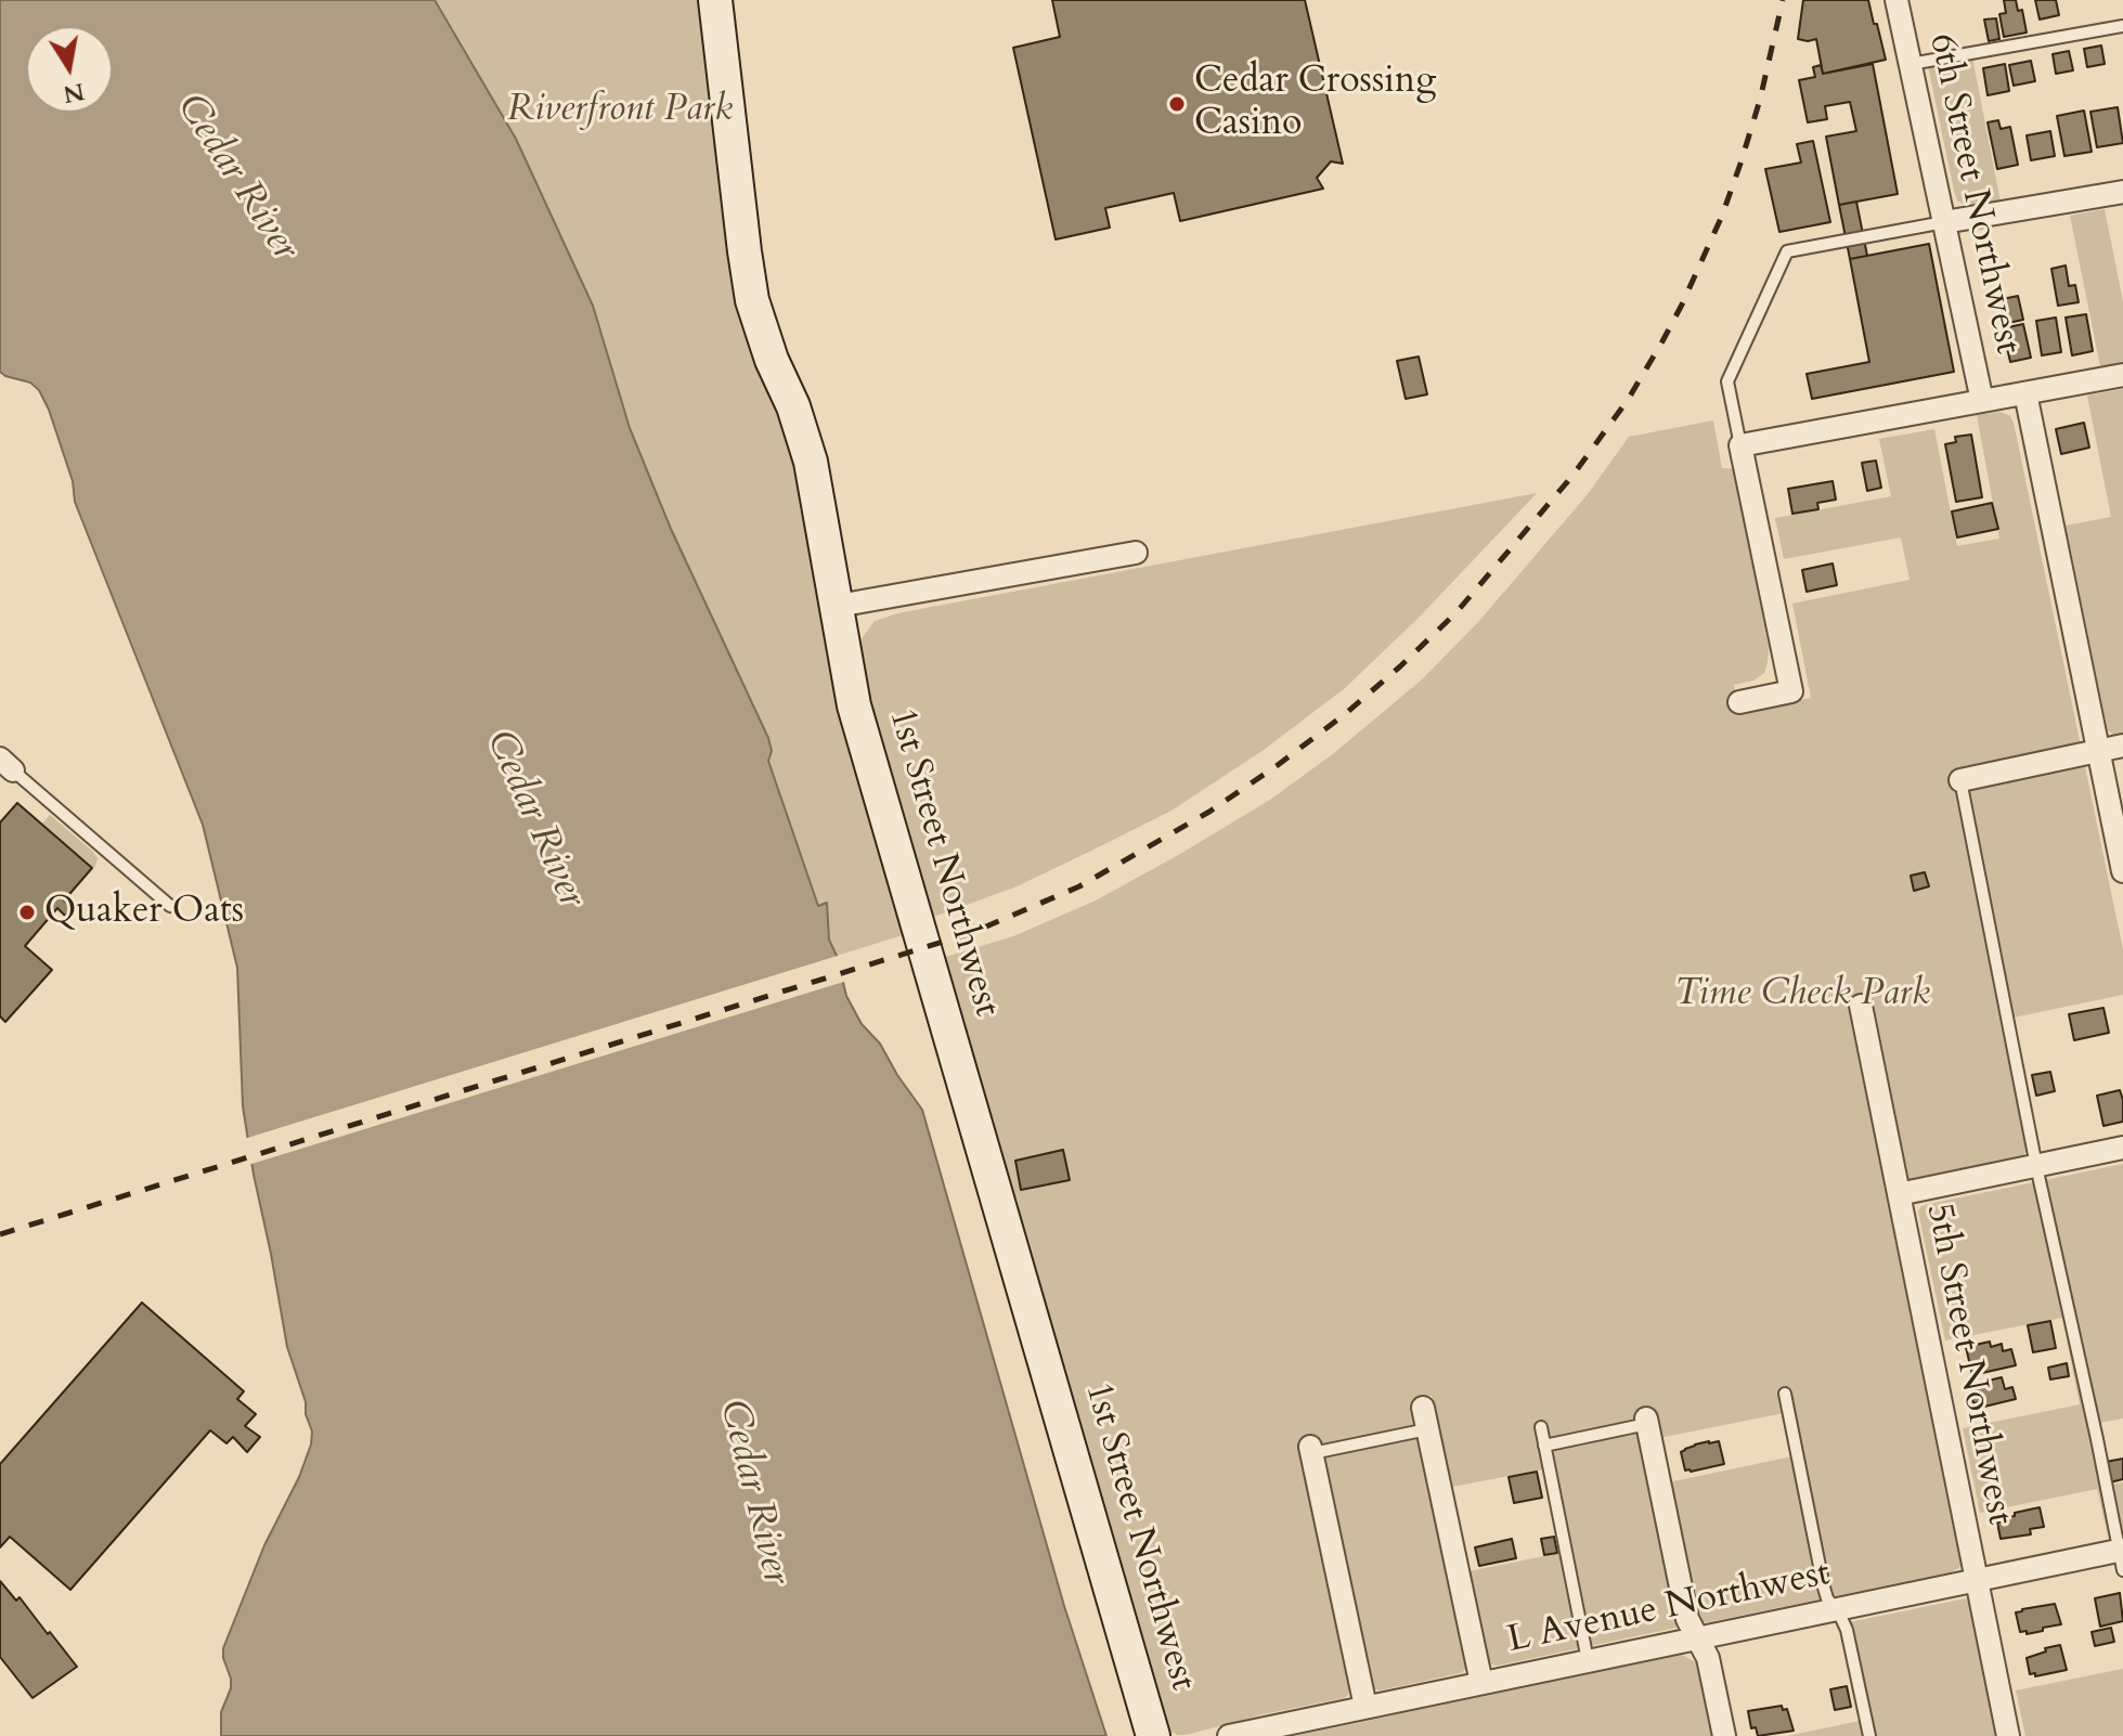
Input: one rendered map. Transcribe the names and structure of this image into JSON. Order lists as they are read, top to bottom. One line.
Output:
{"streets":{"street":["6th Street Northwest","1st Street Northwest","5th Street Northwest","L Avenue Northwest"]},"crossings":[["5th Street Northwest","L Avenue Northwest"]],"water":["Cedar River"],"parks":["Riverfront Park","Time Check Park"],"places":["Cedar Crossing Casino","Quaker Oats"],"north":"bottom"}
